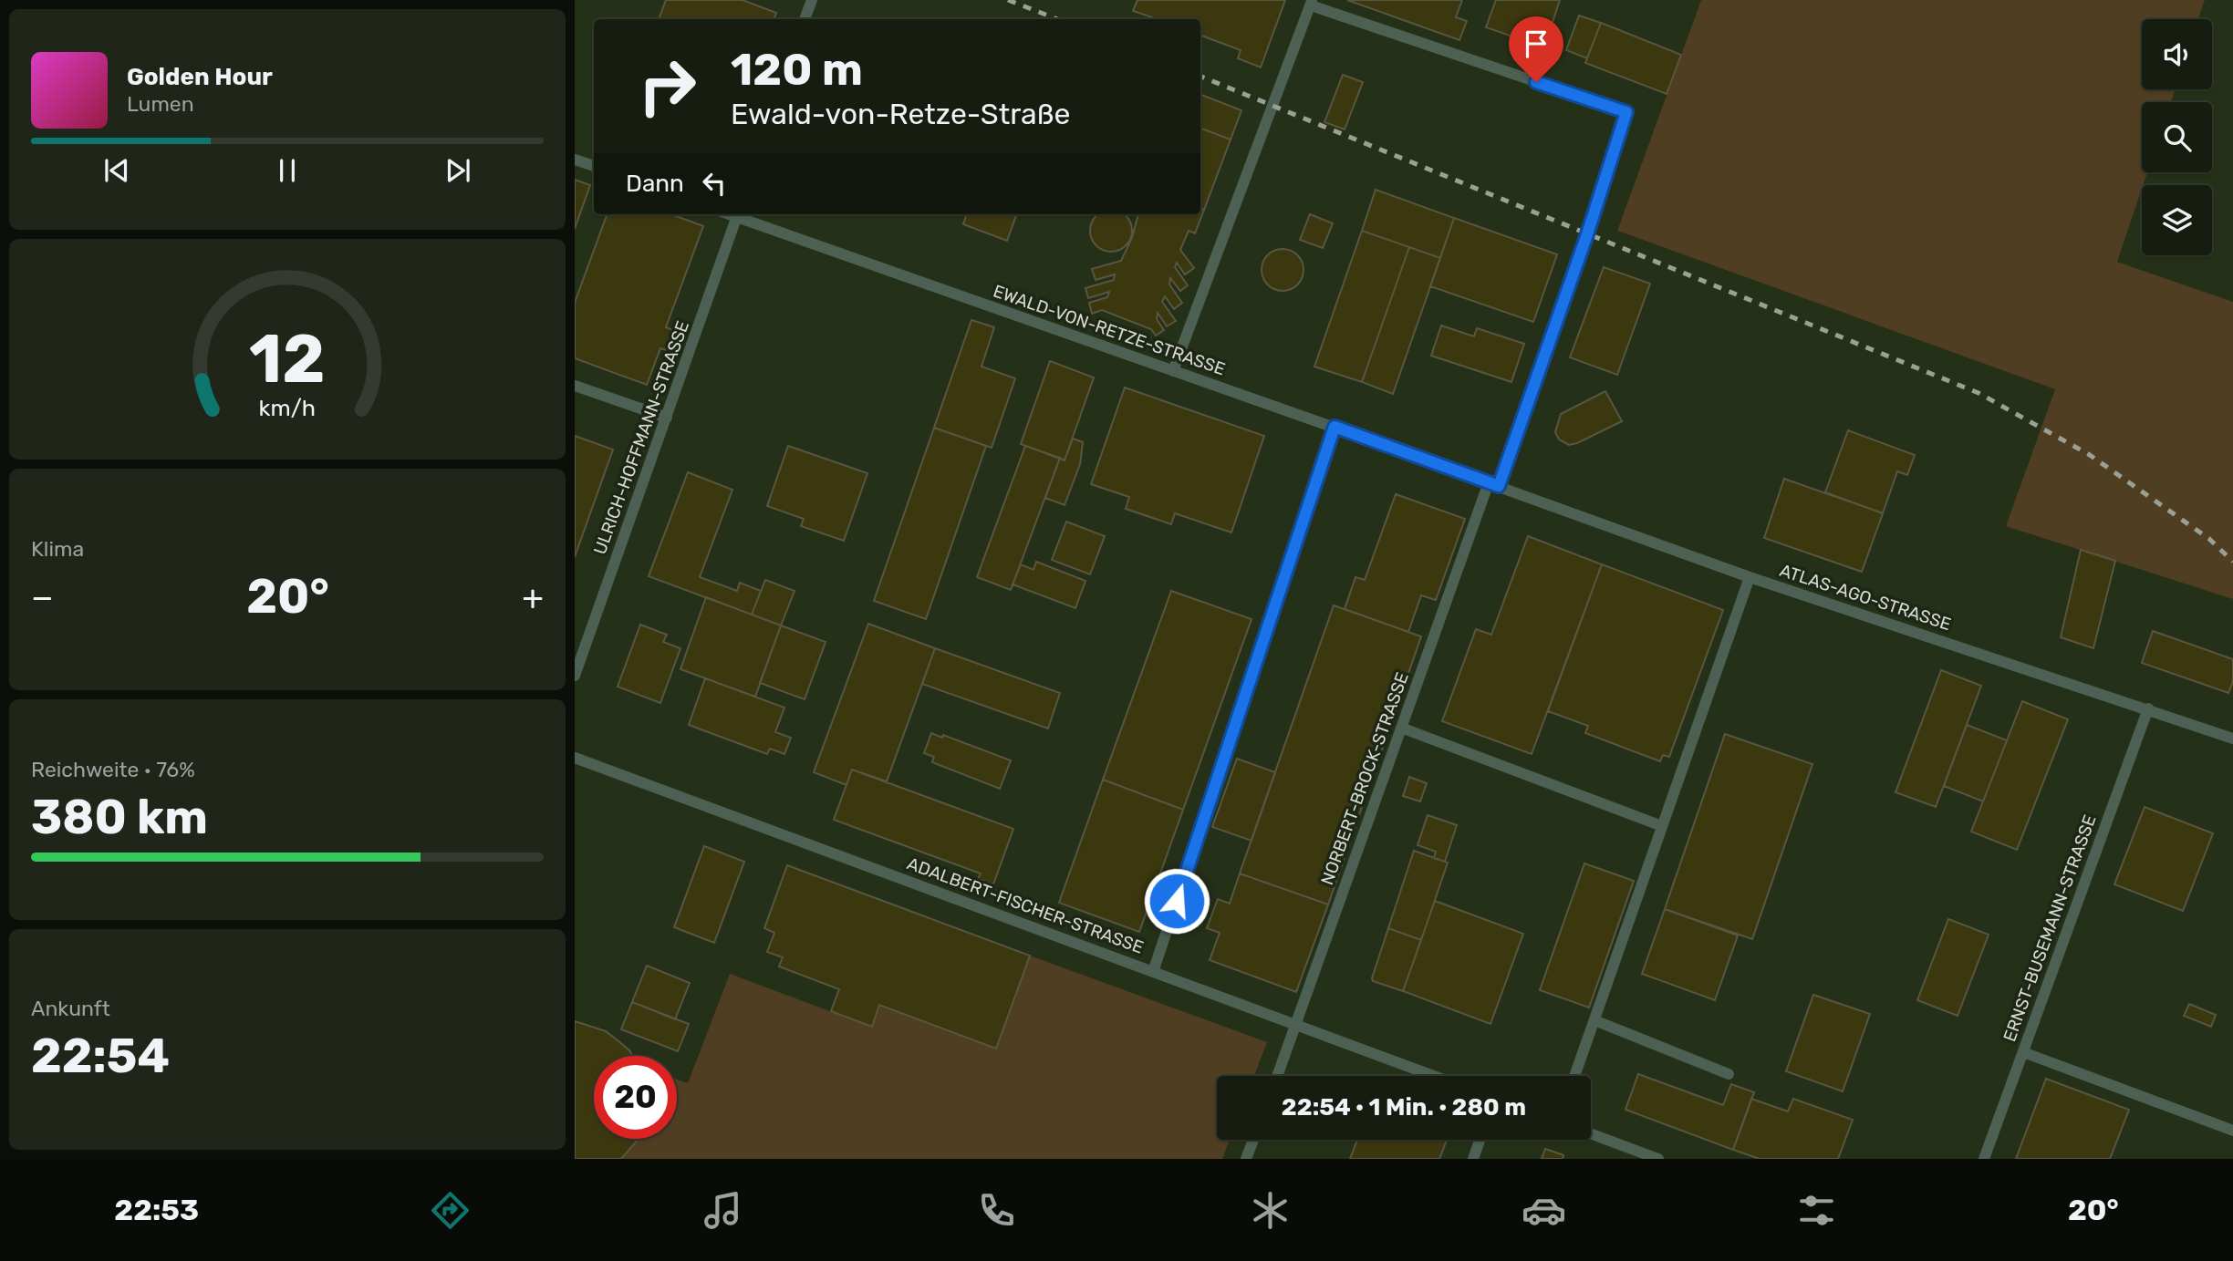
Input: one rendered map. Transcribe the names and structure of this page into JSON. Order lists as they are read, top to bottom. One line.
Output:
{"streets":{"lane":["EWALD-VON-RETZE-STRASSE","ULRICH-HOFFMANN-STRASSE","ATLAS-AGO-STRASSE","NORBERT-BROCK-STRASSE","ADALBERT-FISCHER-STRASSE","ERNST-BUSEMANN-STRASSE"]},"crossings":[["EWALD-VON-RETZE-STRASSE","ULRICH-HOFFMANN-STRASSE"],["EWALD-VON-RETZE-STRASSE","ATLAS-AGO-STRASSE"],["EWALD-VON-RETZE-STRASSE","NORBERT-BROCK-STRASSE"],["ATLAS-AGO-STRASSE","NORBERT-BROCK-STRASSE"],["ATLAS-AGO-STRASSE","ERNST-BUSEMANN-STRASSE"],["NORBERT-BROCK-STRASSE","ADALBERT-FISCHER-STRASSE"]],"page":{"turn":["120 m","Ewald-von-Retze-Straße"],"song":["Golden Hour","Lumen"],"then":"Dann","tile":["Klima",["Reichweite · 76%","380 km"],["Ankunft","22:54"]],"heat":["−","20°","+"],"limit":"20","trip":"22:54 · 1 Min. · 280 m","tabs":["22:53","20°"],"gauge":["12","km/h"]}}
